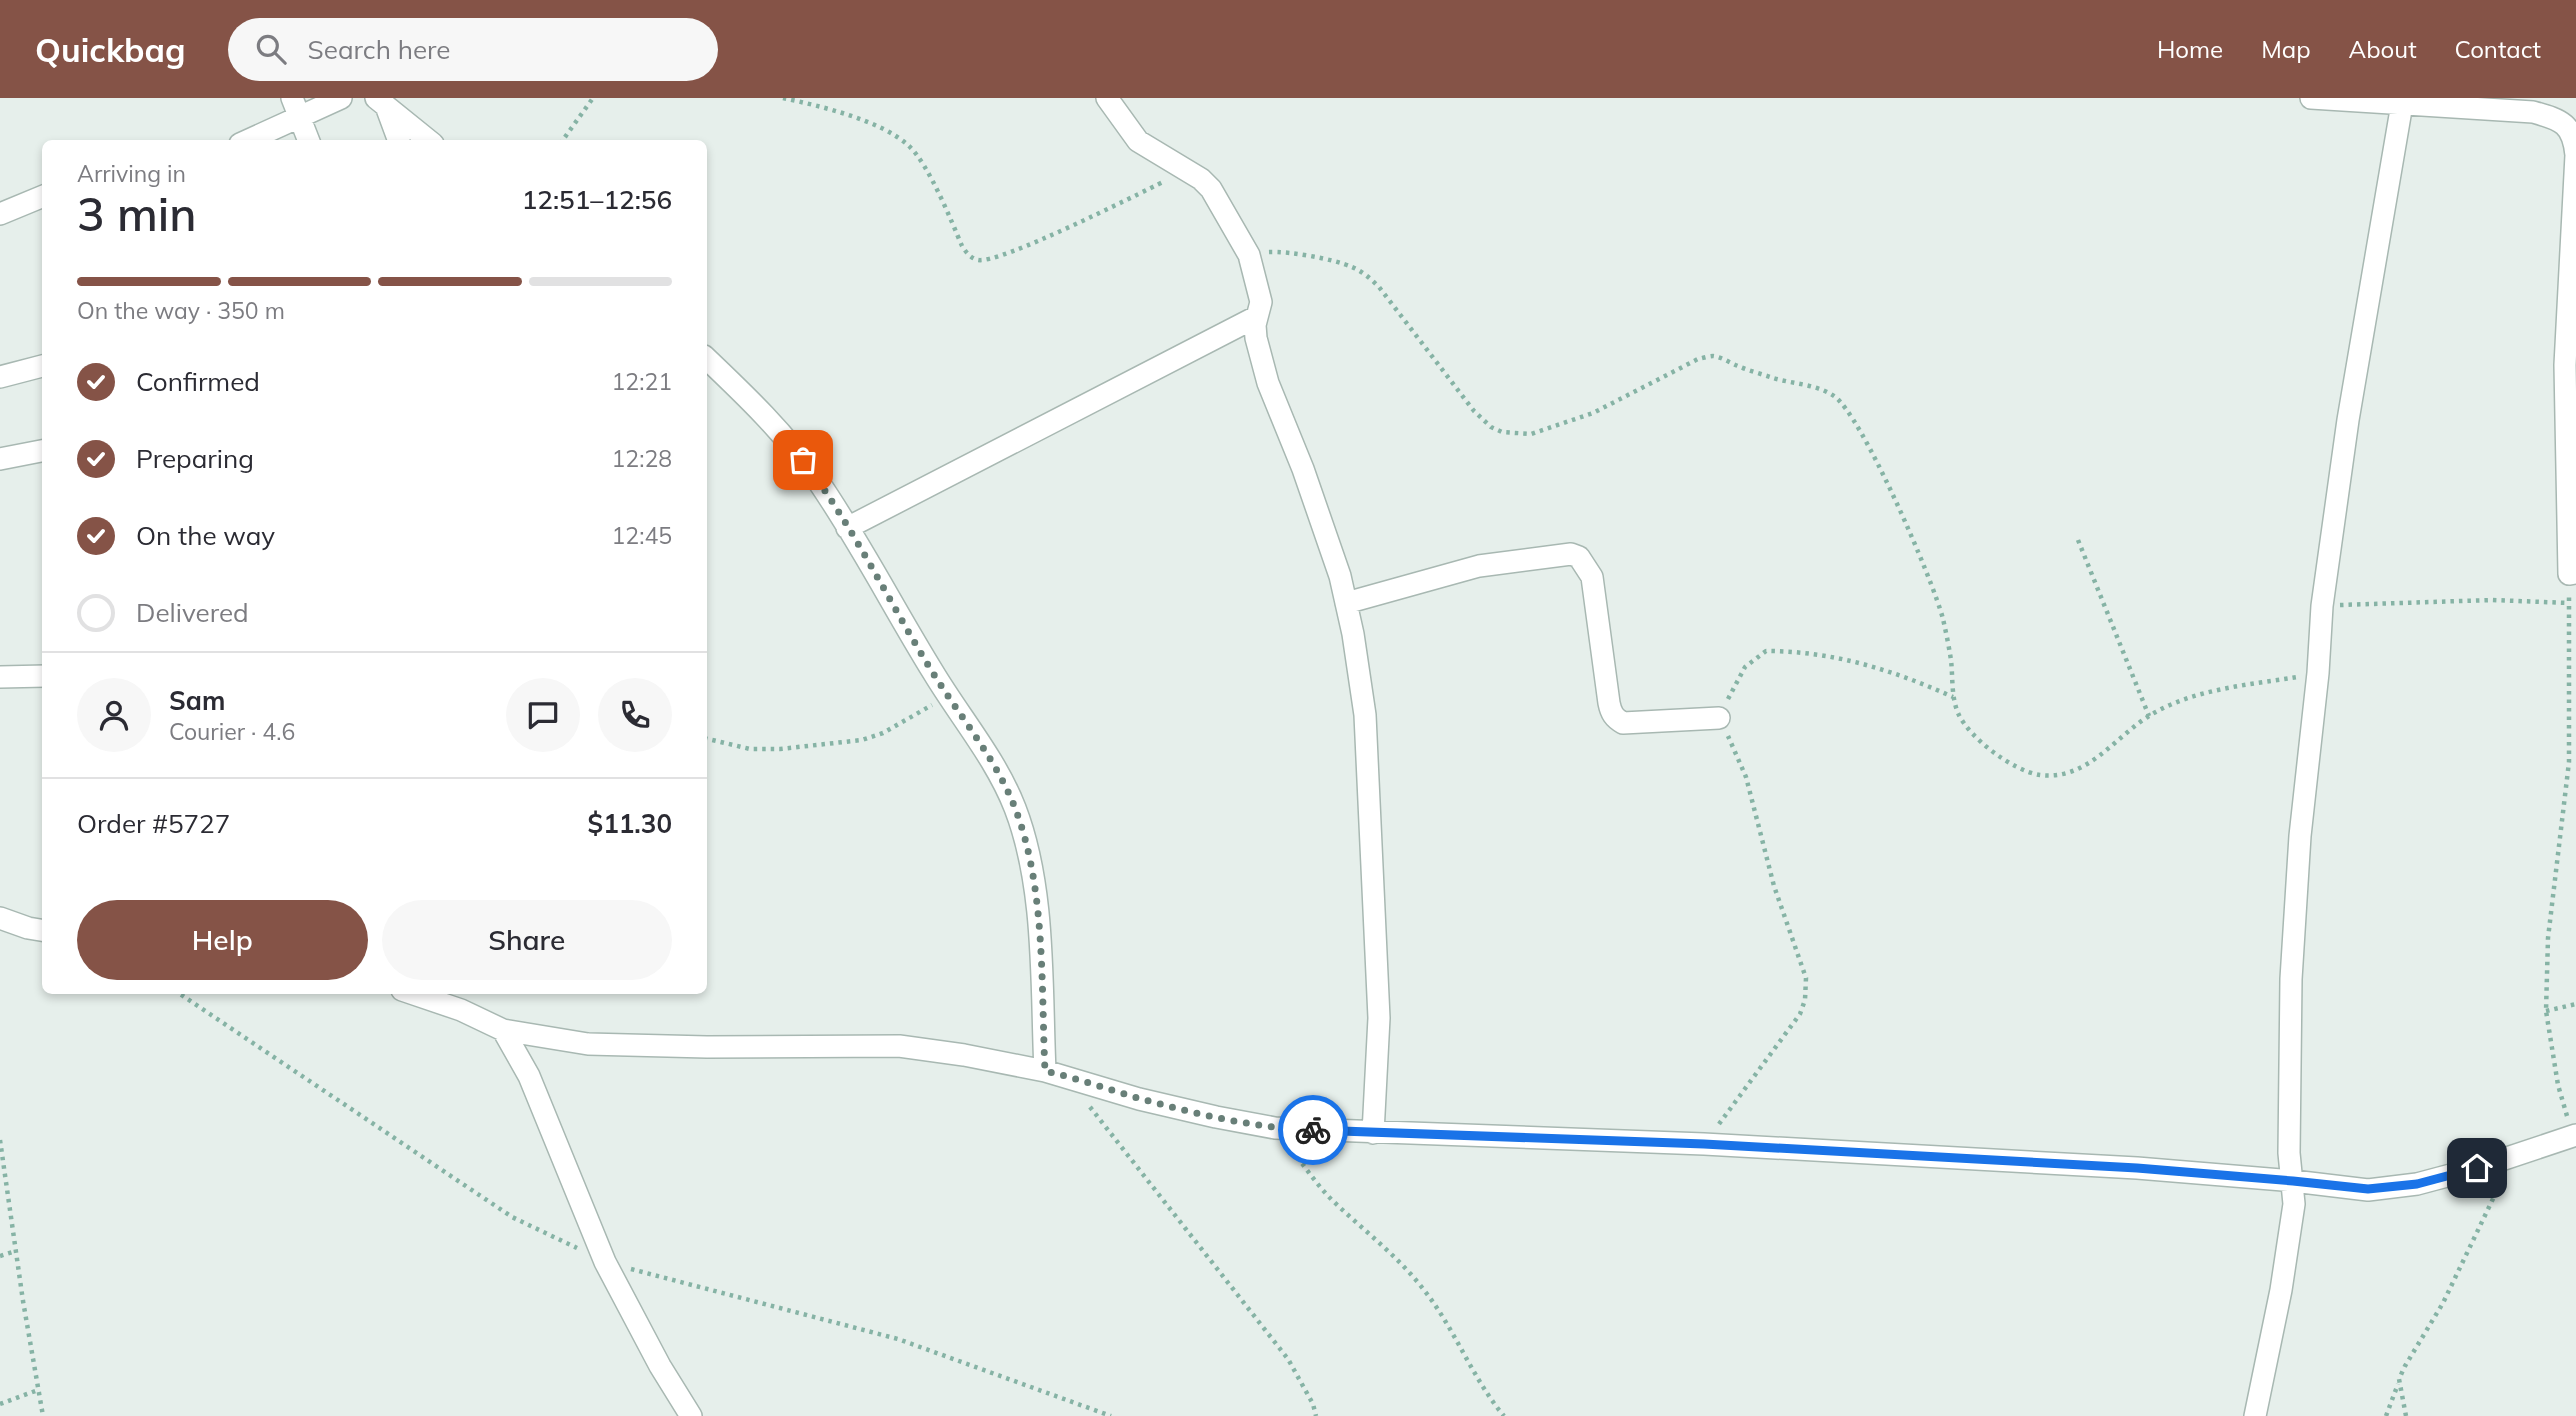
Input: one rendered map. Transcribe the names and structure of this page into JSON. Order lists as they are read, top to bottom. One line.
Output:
{"page":{"header":"Quickbag","search":"Search here","nav":["Home","Map","About","Contact"],"heading":["3 min","Arriving in","12:51–12:56"],"panel":["Sam","Courier · 4.6","Order #5727","$11.30"],"bar":"On the way · 350 m","list":[["Confirmed","12:21"],["Preparing","12:28"],["On the way","12:45"],"Delivered"],"buttons":["Help","Share"]}}
